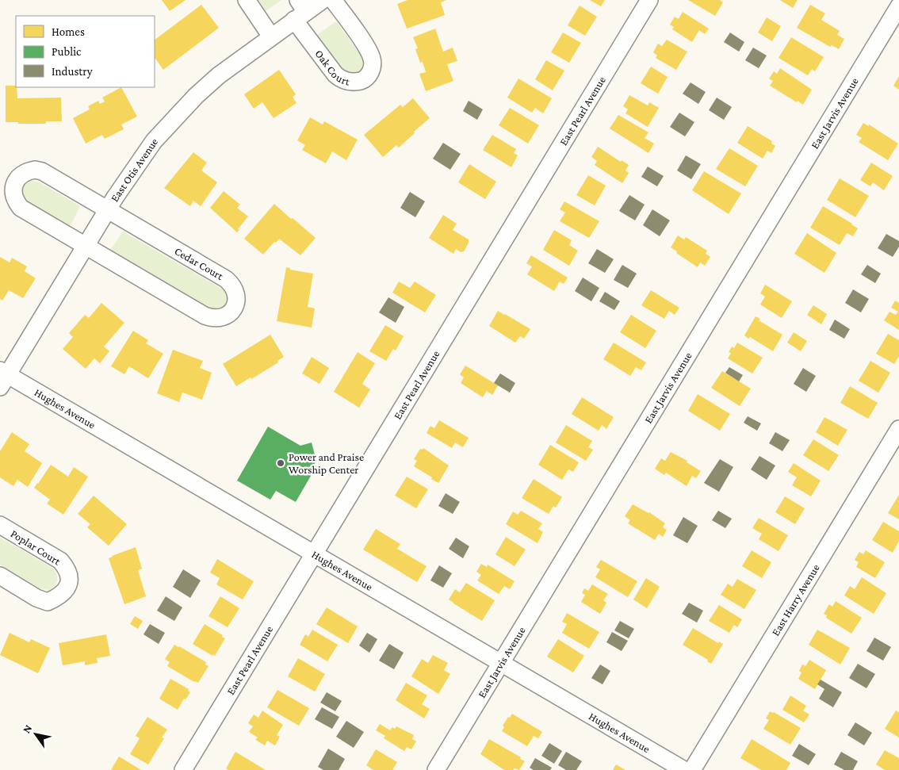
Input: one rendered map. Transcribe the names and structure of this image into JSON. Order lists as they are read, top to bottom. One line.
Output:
{"streets":{"street":["Oak Court","East Pearl Avenue","East Jarvis Avenue","East Otis Avenue","Cedar Court","Hughes Avenue","Poplar Court","East Harry Avenue"]},"crossings":[["Oak Court","East Otis Avenue"],["East Pearl Avenue","Hughes Avenue"],["East Jarvis Avenue","Hughes Avenue"],["East Otis Avenue","Cedar Court"],["East Otis Avenue","Hughes Avenue"]],"places":["Power and Praise Worship Center"],"legend":["Homes","Public","Industry"],"north":"top left"}
